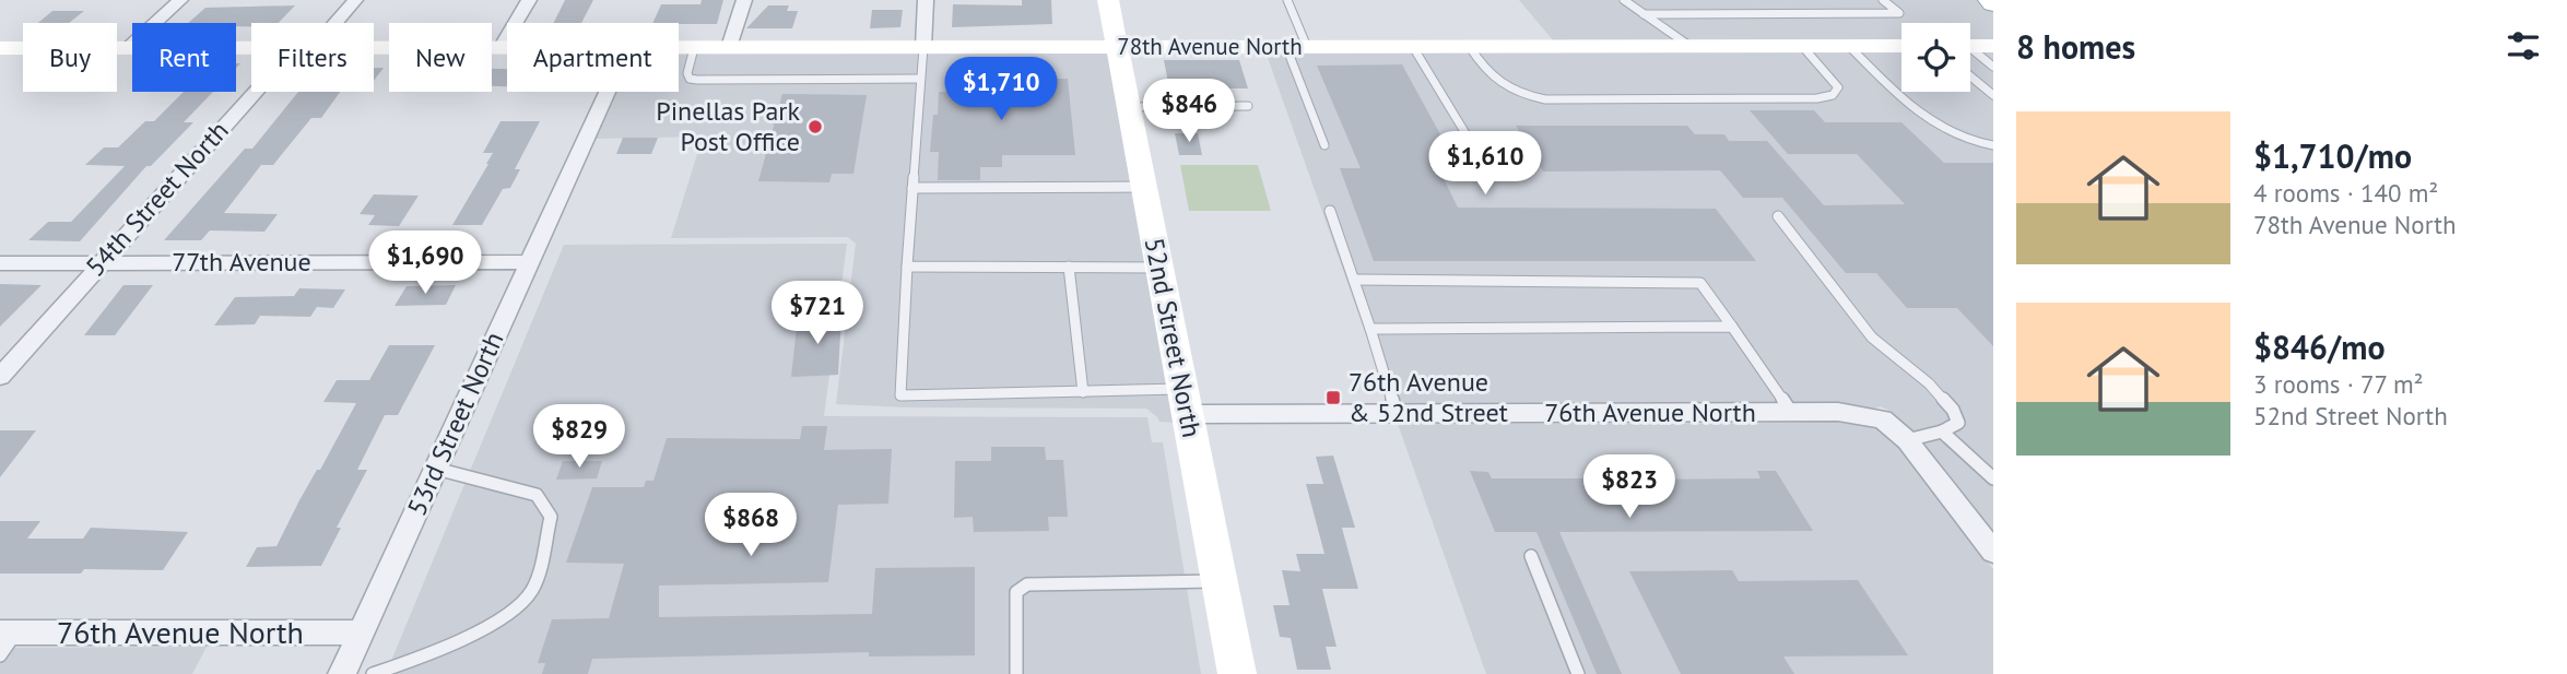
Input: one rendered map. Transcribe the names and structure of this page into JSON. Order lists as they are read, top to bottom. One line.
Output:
{"streets":{"street":["78th Avenue North","54th Street North","77th Avenue","52nd Street North","76th Avenue North","53rd Street North"]},"crossings":[["78th Avenue North","52nd Street North"],["54th Street North","77th Avenue"],["77th Avenue","53rd Street North"],["52nd Street North","76th Avenue North"],["76th Avenue North","53rd Street North"]],"places":{"other":["Pinellas Park Post Office"],"transit":["76th Avenue & 52nd Street"]},"page":{"heading":"8 homes","chip":["Buy","Rent","Filters","New","Apartment"],"price":["$1,710","$846","$1,610","$1,690","$721","$829","$823","$868"],"list":[{"name":"$1,710/mo","note":"4 rooms · 140 m² · 78th Avenue North"},{"name":"$846/mo","note":"3 rooms · 77 m² · 52nd Street North"}]}}
